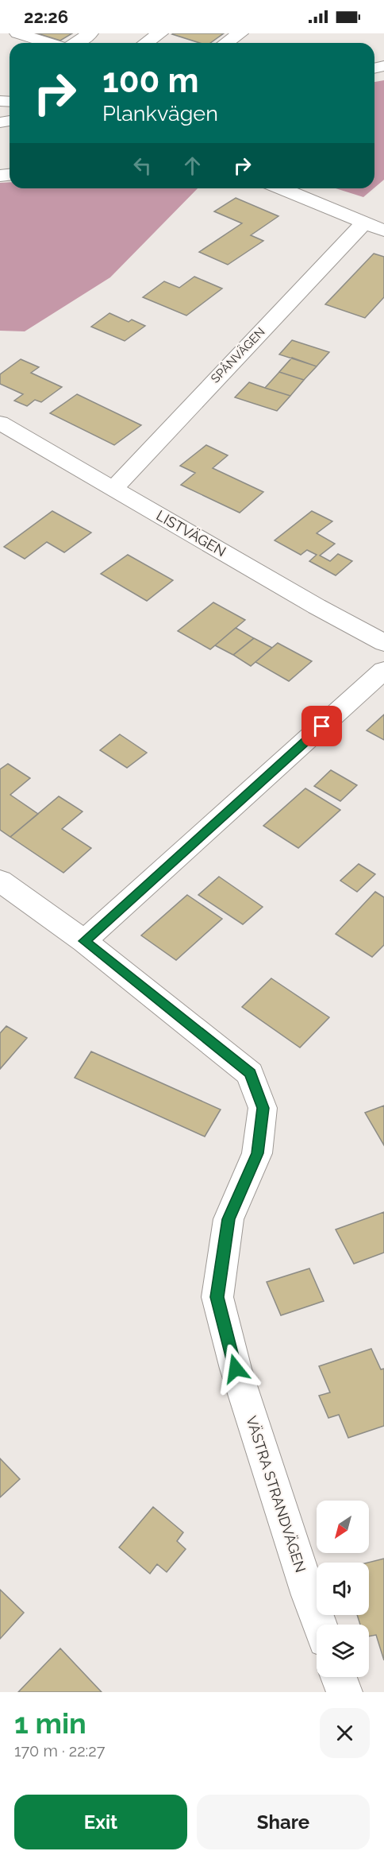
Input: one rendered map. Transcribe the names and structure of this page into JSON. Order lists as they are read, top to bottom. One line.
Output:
{"streets":{"street":["SPÅNVÄGEN","LISTVÄGEN","VÄSTRA STRANDVÄGEN"]},"crossings":[["SPÅNVÄGEN","LISTVÄGEN"]],"north":"bottom left","page":{"status":"22:26","turn":["100 m","Plankvägen"],"heading":["1 min","170 m · 22:27"],"buttons":["Exit","Share"]}}
